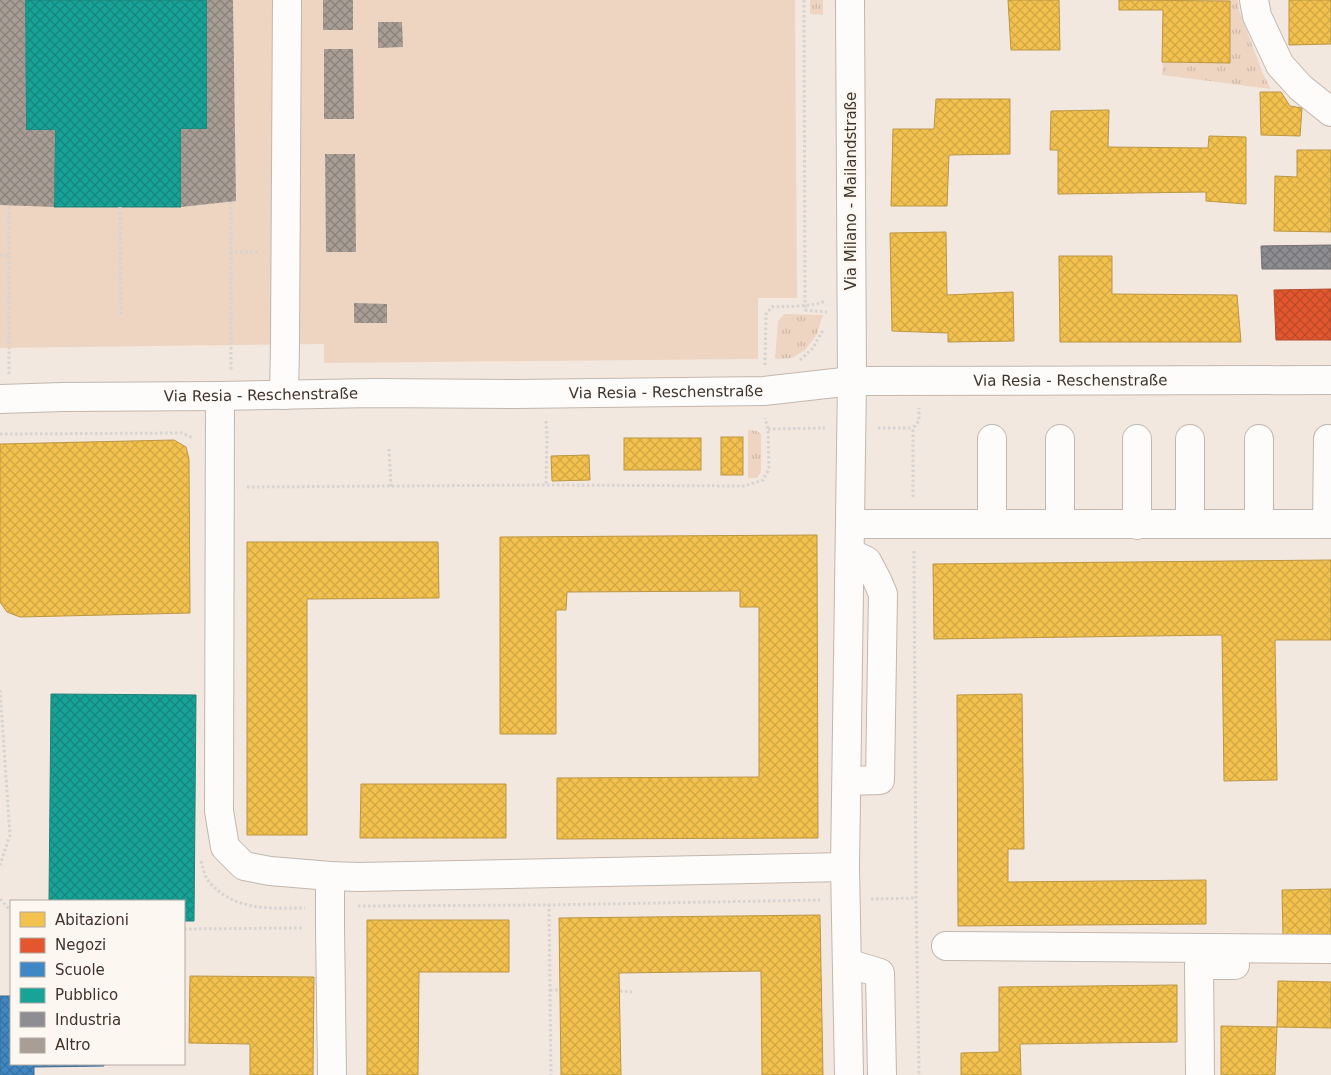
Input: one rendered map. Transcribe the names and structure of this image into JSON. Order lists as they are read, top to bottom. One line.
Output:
{"streets":{"street":["Via Milano - Mailandstraße","Via Resia - Reschenstraße"]},"crossings":[["Via Milano - Mailandstraße","Via Resia - Reschenstraße"]],"legend":["Abitazioni","Negozi","Scuole","Pubblico","Industria","Altro"]}
